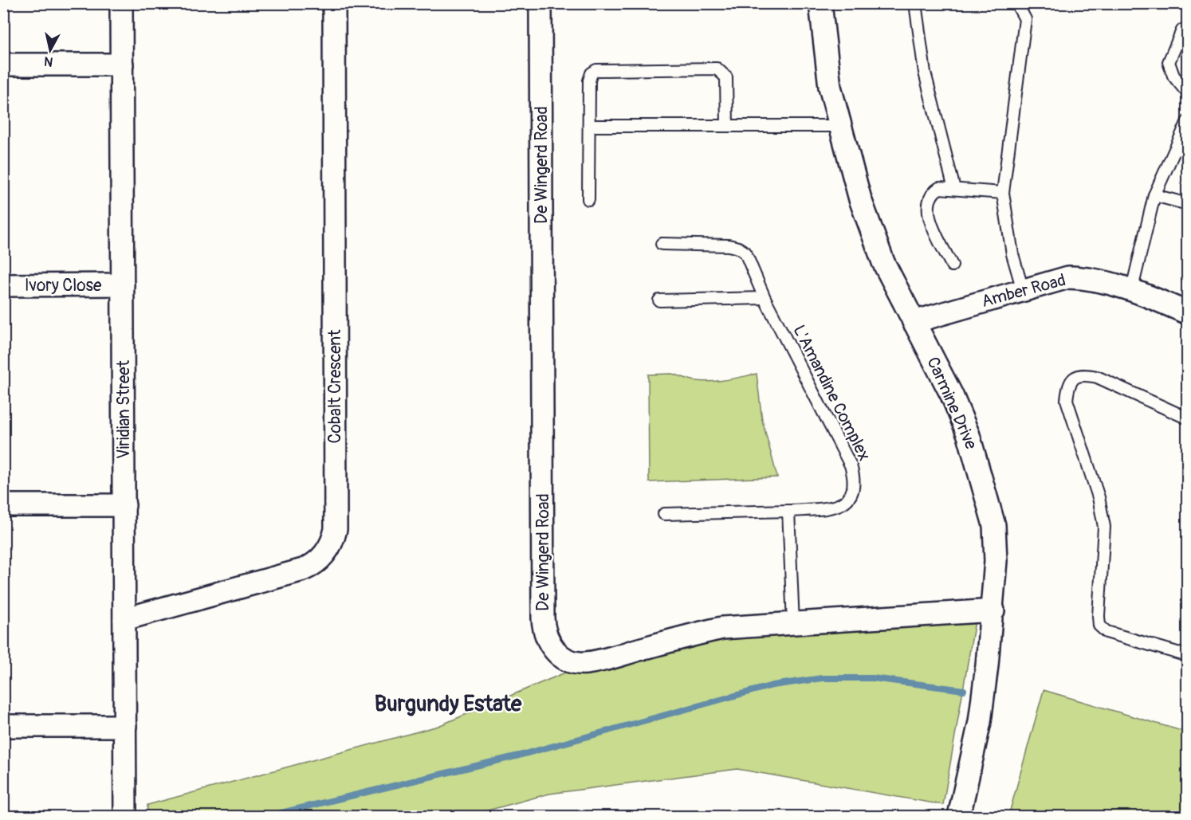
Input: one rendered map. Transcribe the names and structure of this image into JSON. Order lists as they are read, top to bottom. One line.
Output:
{"streets":{"street":["De Wingerd Road","Ivory Close","Amber Road","Cobalt Crescent","Carmine Drive","Viridian Street"],"lane":["L'Amandine Complex"]},"crossings":[["De Wingerd Road","Carmine Drive"],["Ivory Close","Viridian Street"],["Amber Road","Carmine Drive"],["Cobalt Crescent","Viridian Street"]],"districts":["Burgundy Estate"],"north":"bottom"}
